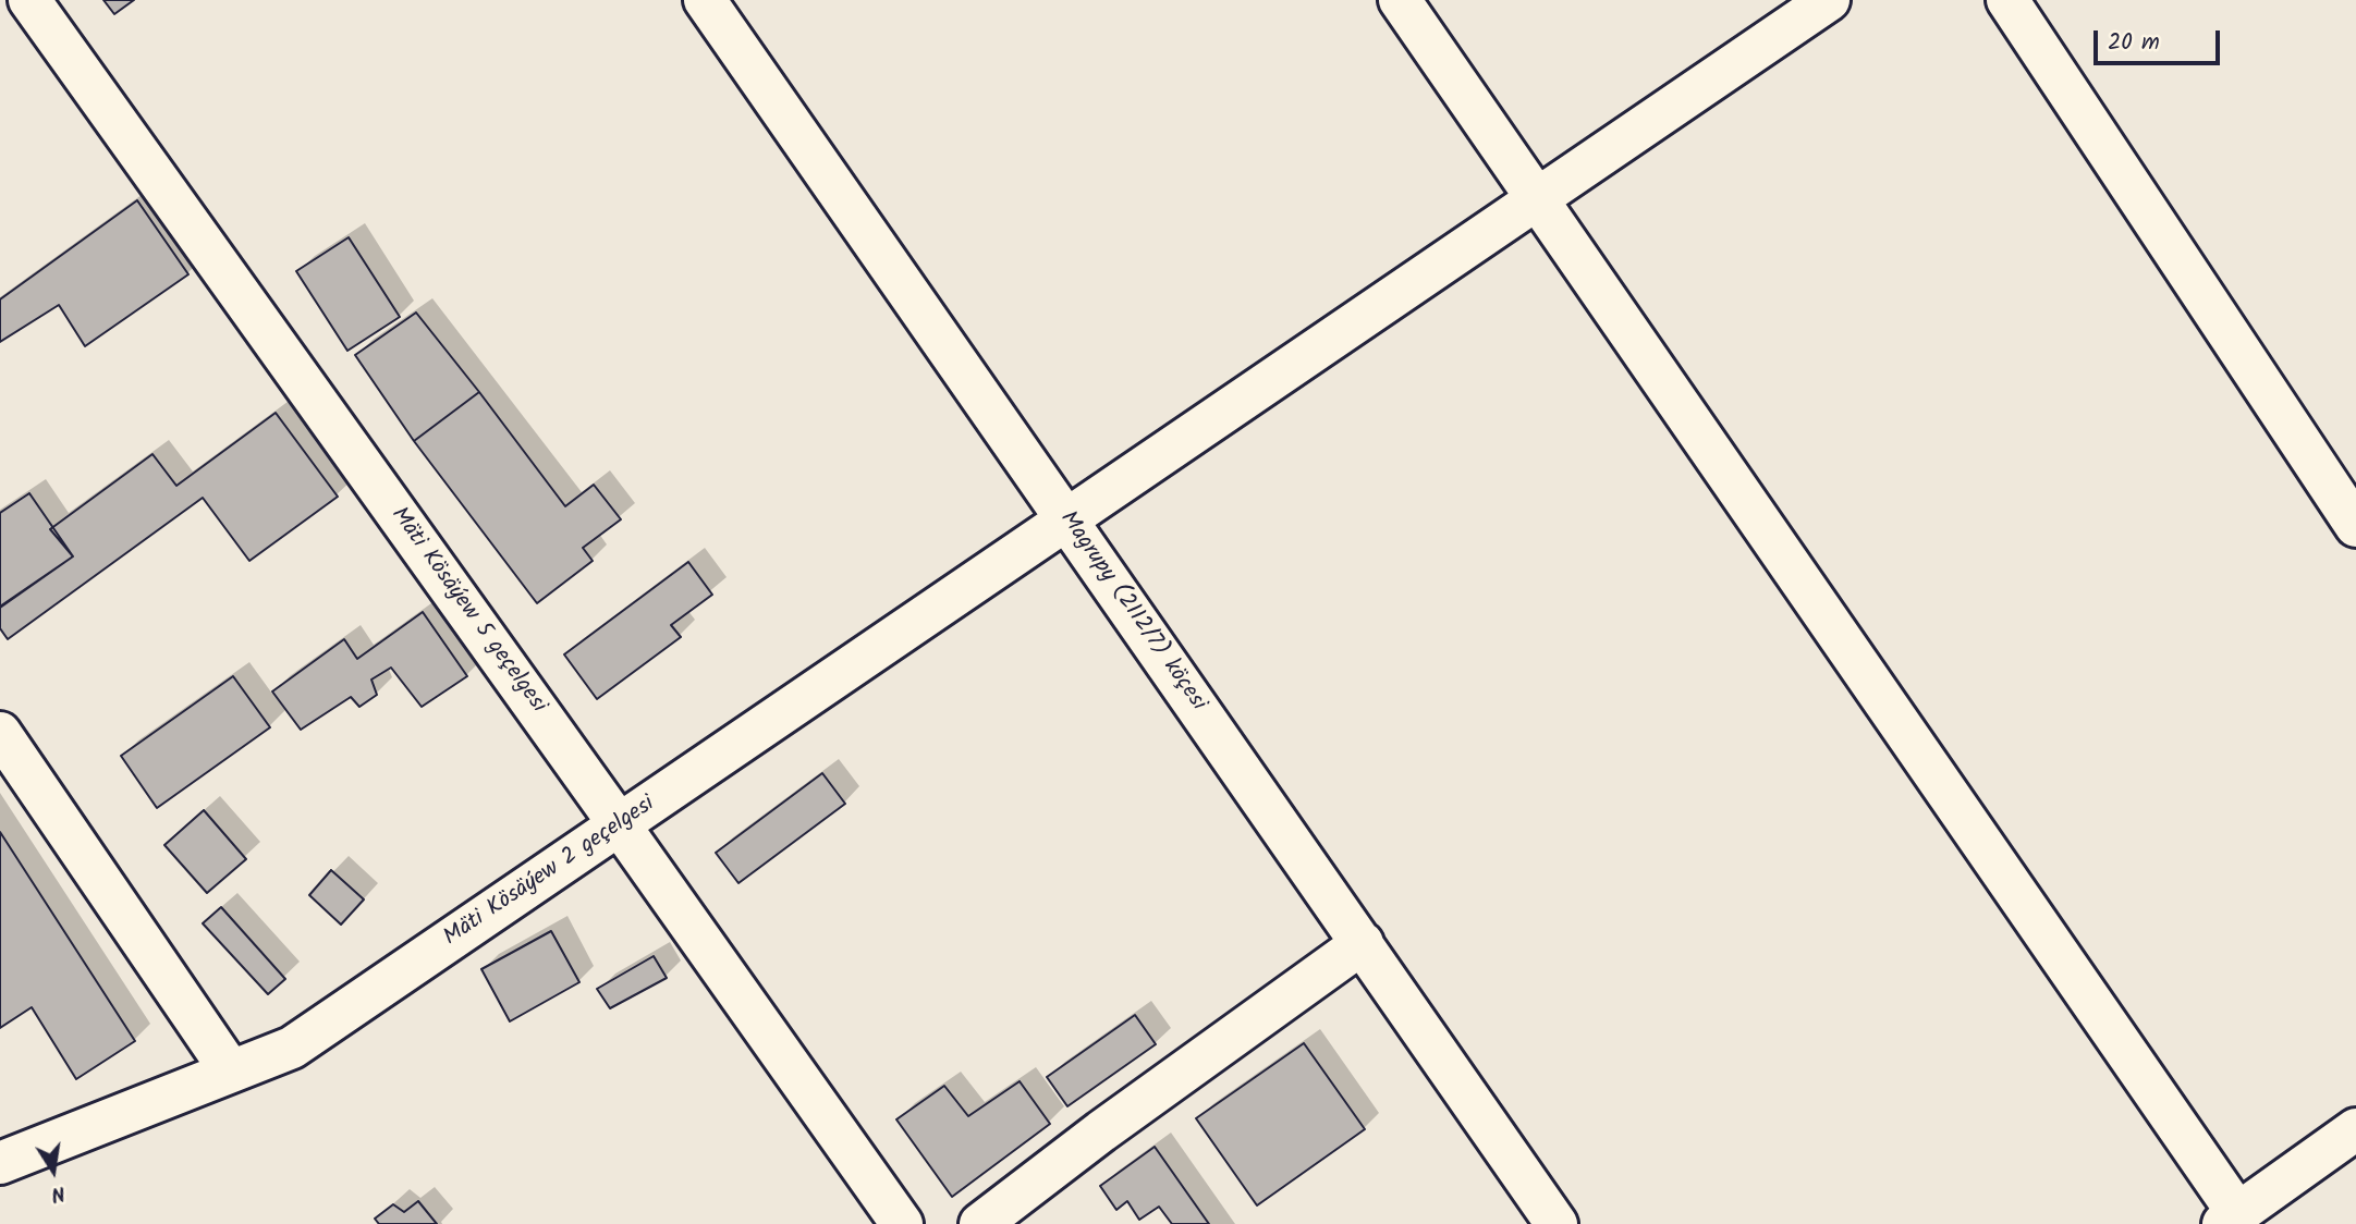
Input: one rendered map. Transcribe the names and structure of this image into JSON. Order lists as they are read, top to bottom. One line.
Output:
{"streets":{"street":["Mäti Kösäýew 5 geçelgesi","Magrupy (2112/7) köçesi","Mäti Kösäýew 2 geçelgesi"]},"crossings":[["Mäti Kösäýew 5 geçelgesi","Mäti Kösäýew 2 geçelgesi"],["Magrupy (2112/7) köçesi","Mäti Kösäýew 2 geçelgesi"]],"scale_bar":"20 m","north":"bottom"}
